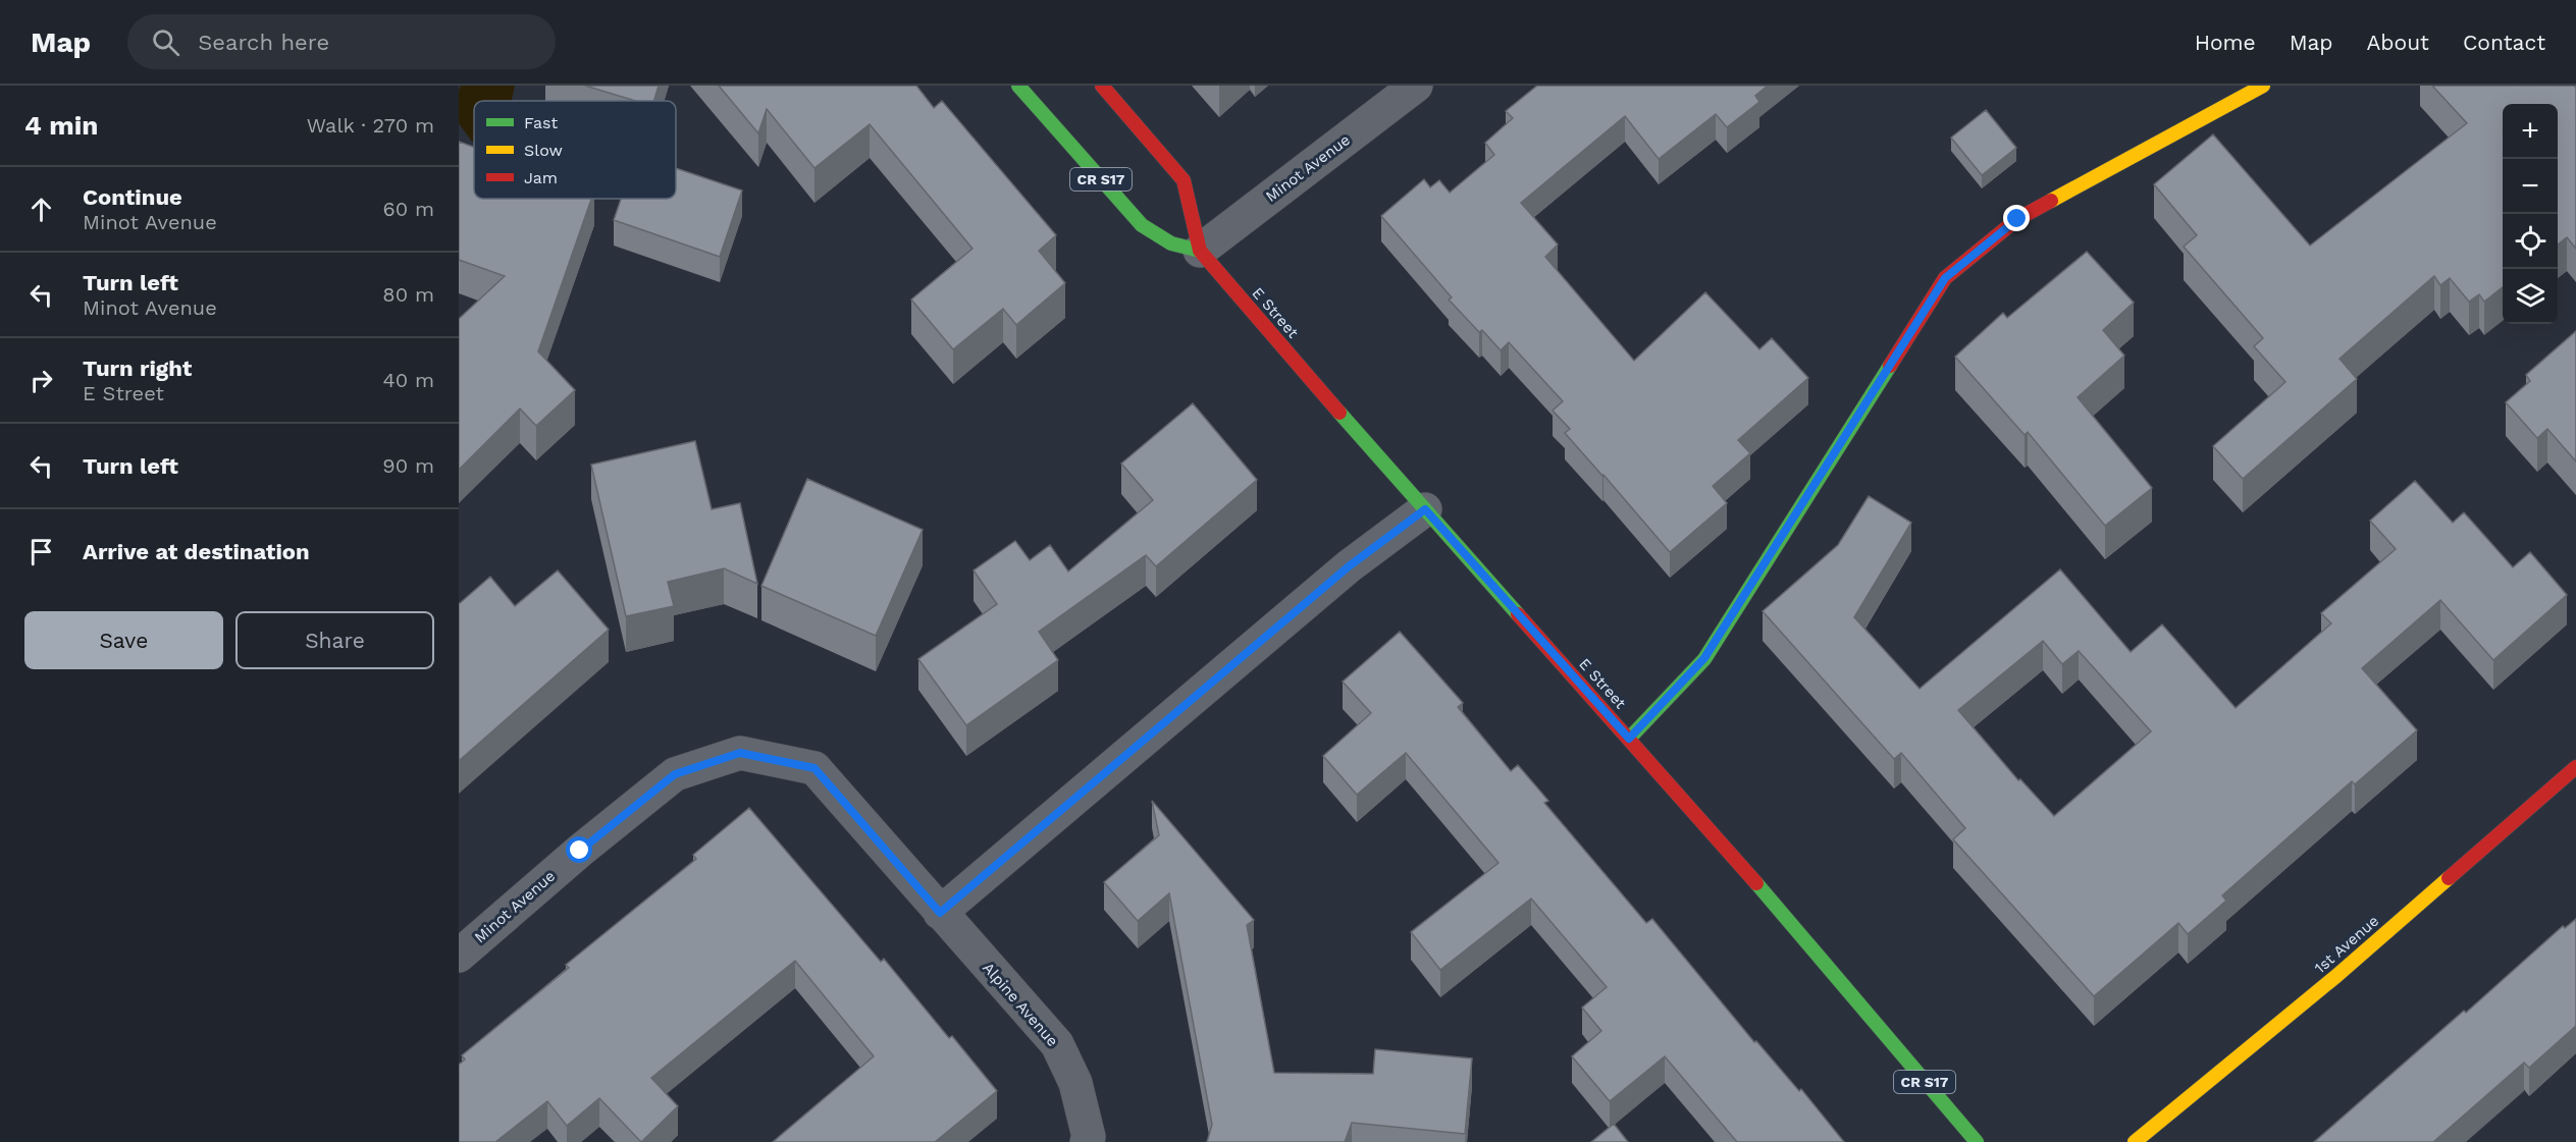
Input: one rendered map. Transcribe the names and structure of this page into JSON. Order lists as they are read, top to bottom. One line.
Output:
{"streets":{"main road":["CR S17","E Street","1st Avenue"],"street":["Minot Avenue","Alpine Avenue"]},"crossings":[["Minot Avenue","CR S17"],["Minot Avenue","E Street"],["Minot Avenue","Alpine Avenue"],["CR S17","E Street"]],"legend":["Fast","Slow","Jam"],"page":{"header":"Map","search":"Search here","nav":["Home","Map","About","Contact"],"heading":["4 min","Walk · 270 m"],"map_buttons":["+","−"],"list":[["Continue","Minot Avenue","60 m"],["Turn left","Minot Avenue","80 m"],["Turn right","E Street","40 m"],["Turn left","90 m"],"Arrive at destination"],"buttons":["Save","Share"]}}
